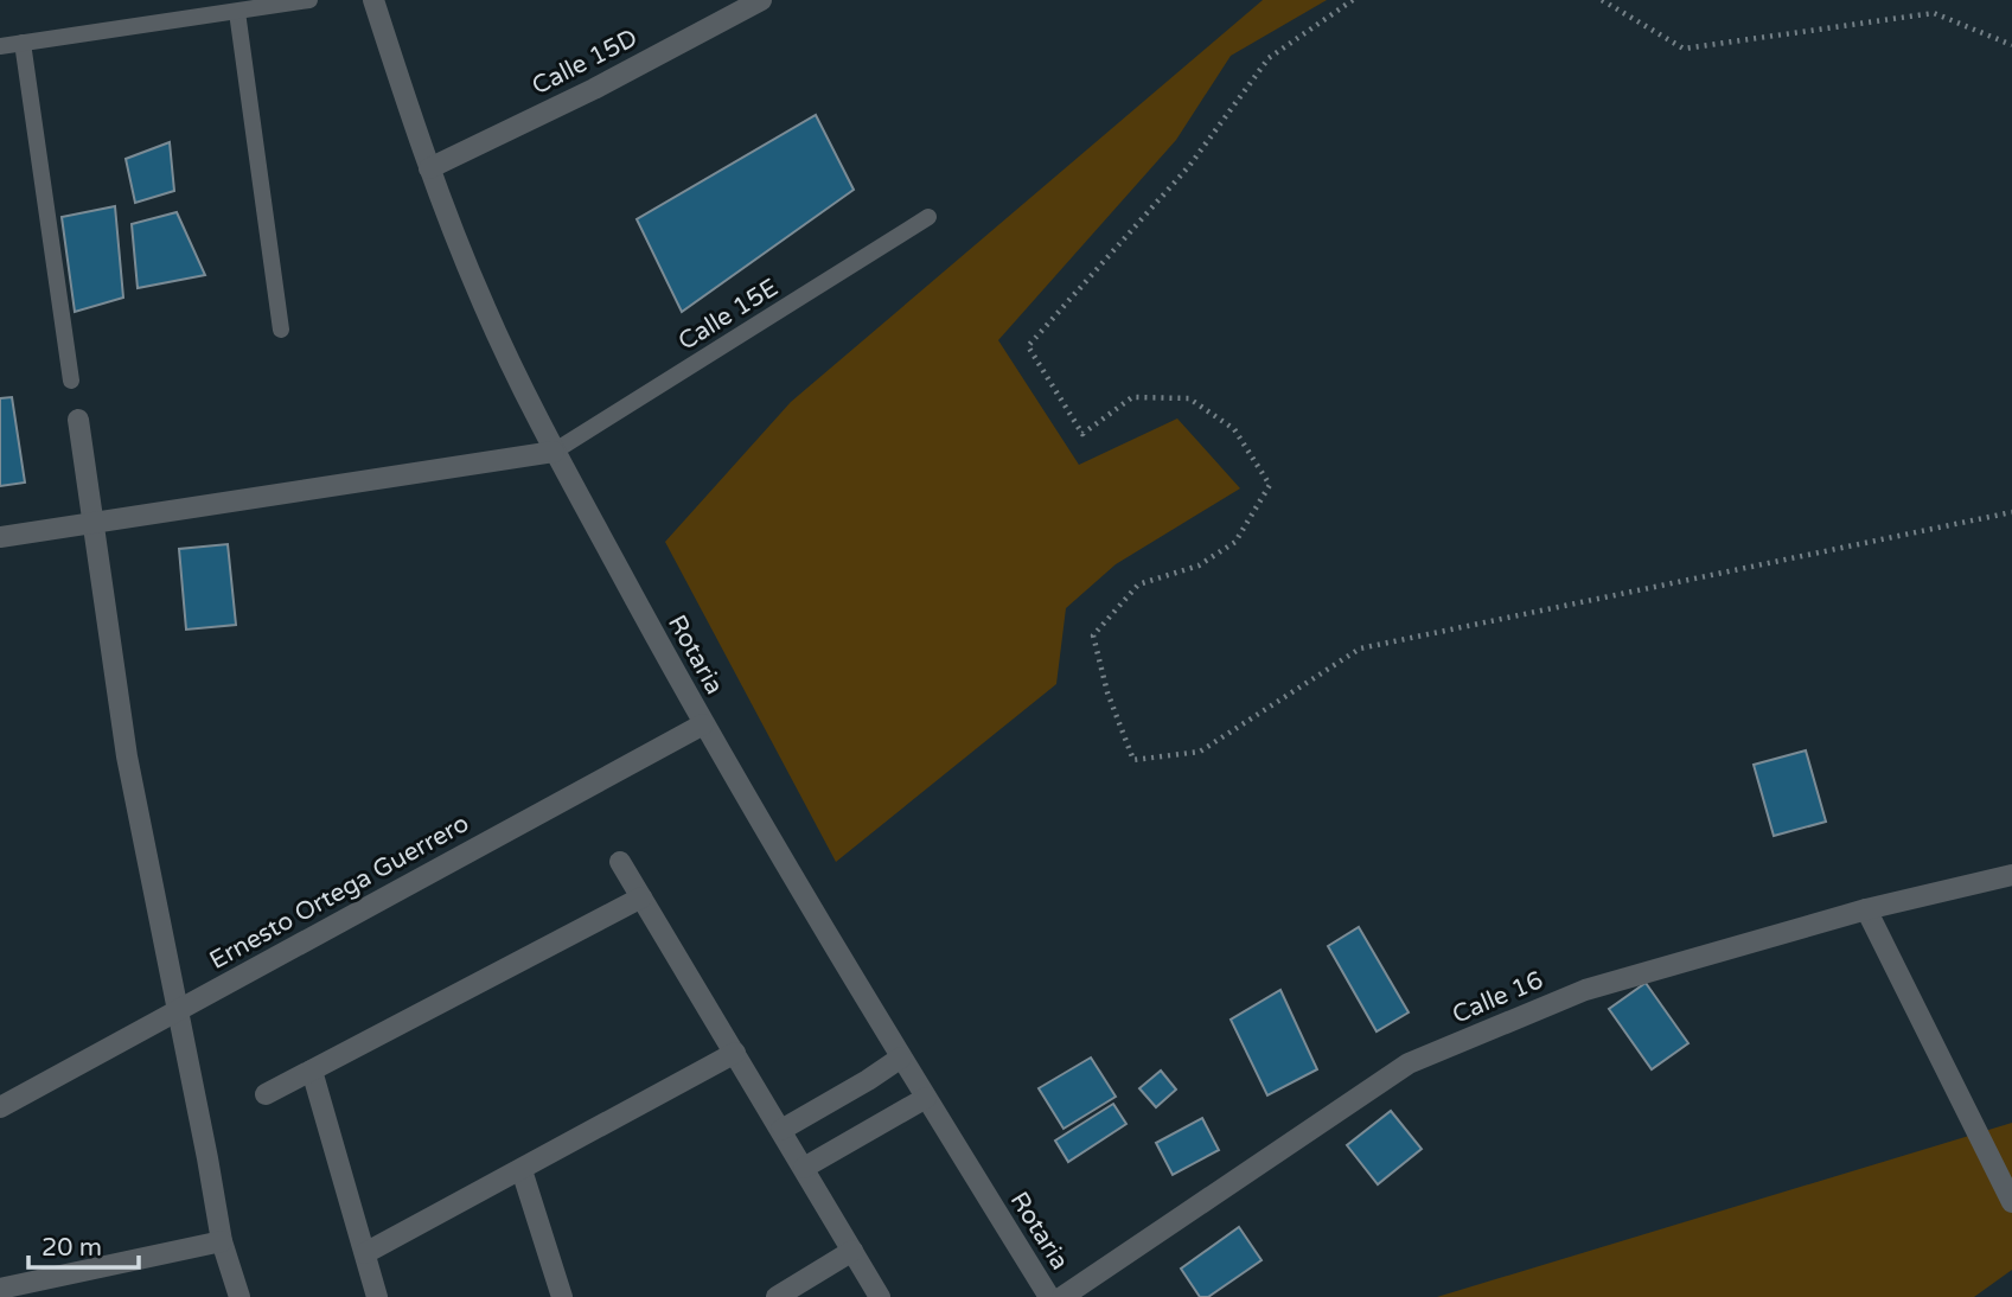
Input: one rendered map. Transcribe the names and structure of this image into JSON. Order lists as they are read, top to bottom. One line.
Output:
{"streets":{"street":["Calle 15D","Rotaria","Ernesto Ortega Guerrero","Calle 16"],"lane":["Calle 15E"]},"crossings":[["Calle 15D","Rotaria"],["Calle 15E","Rotaria"],["Rotaria","Ernesto Ortega Guerrero"]],"scale_bar":"20 m"}
